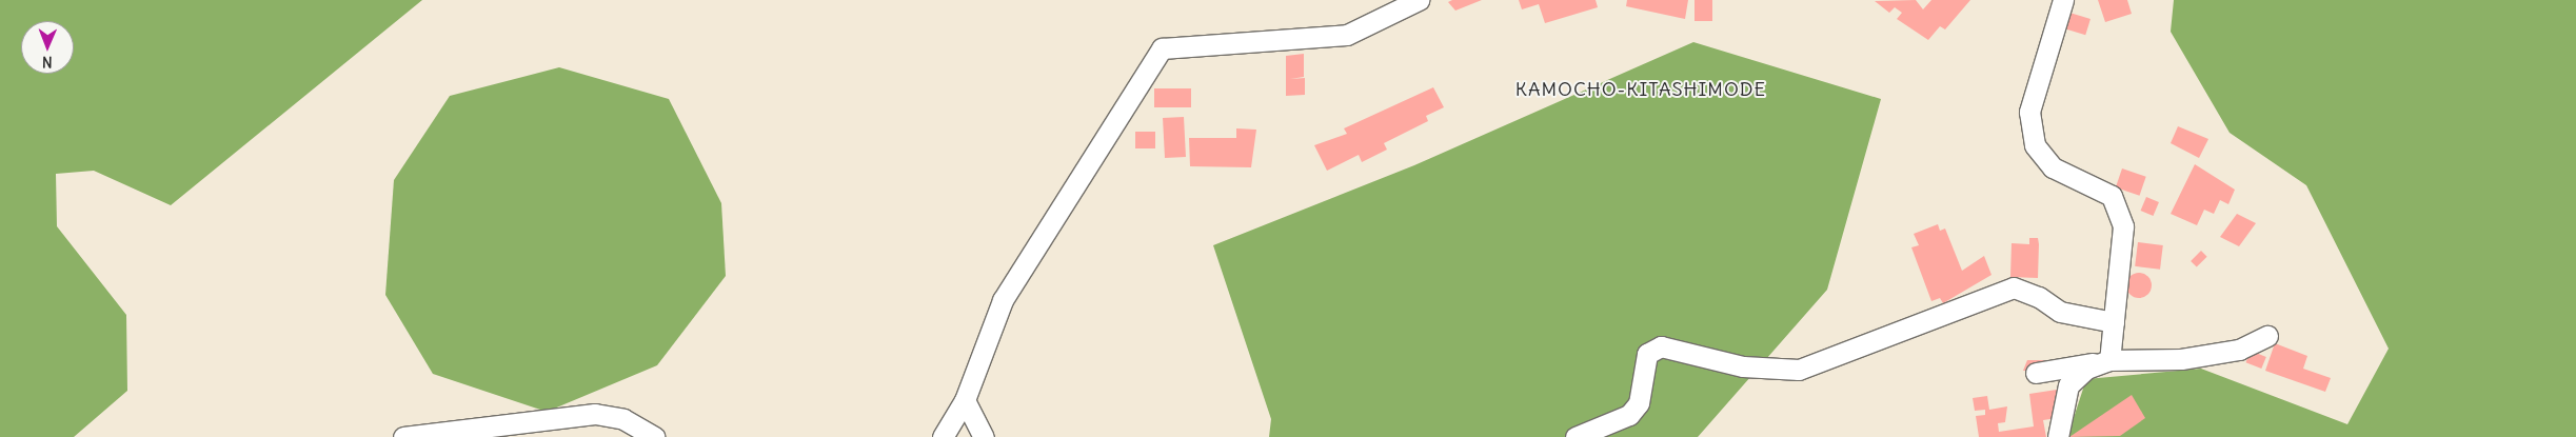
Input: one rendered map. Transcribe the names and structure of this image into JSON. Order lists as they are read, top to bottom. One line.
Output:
{"districts":["KAMOCHO-KITASHIMODE"],"north":"bottom"}
